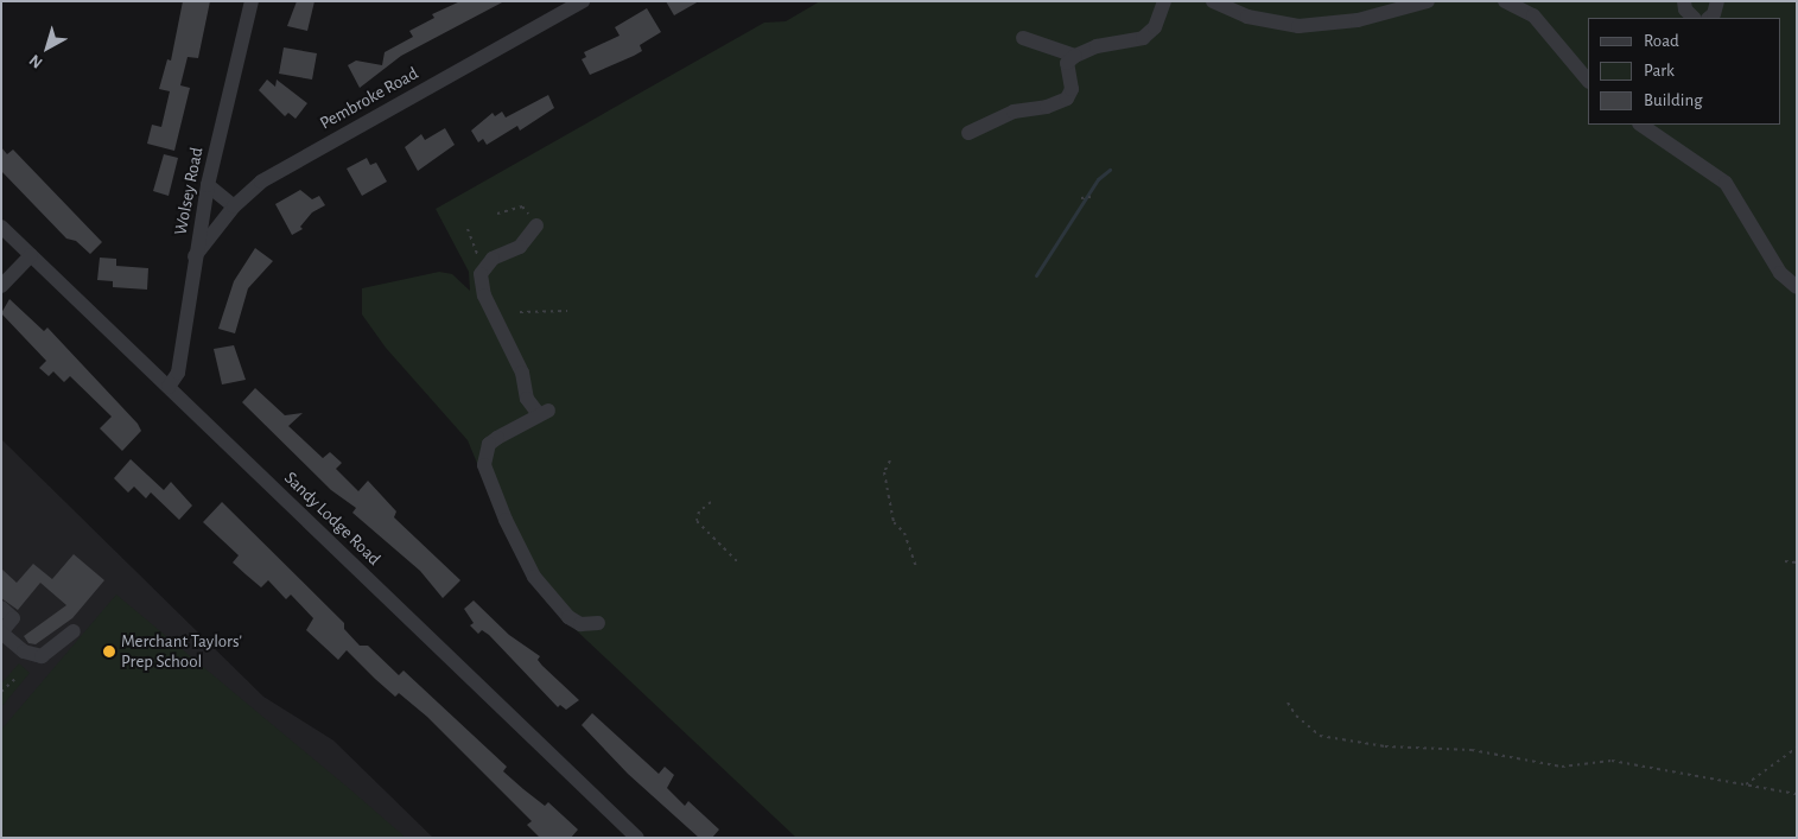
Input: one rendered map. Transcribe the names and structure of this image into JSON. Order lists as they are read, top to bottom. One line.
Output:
{"streets":{"street":["Pembroke Road","Wolsey Road","Sandy Lodge Road"]},"crossings":[["Pembroke Road","Wolsey Road"],["Wolsey Road","Sandy Lodge Road"]],"places":["Merchant Taylors' Prep School"],"legend":["Road","Park","Building"],"north":"bottom left"}
